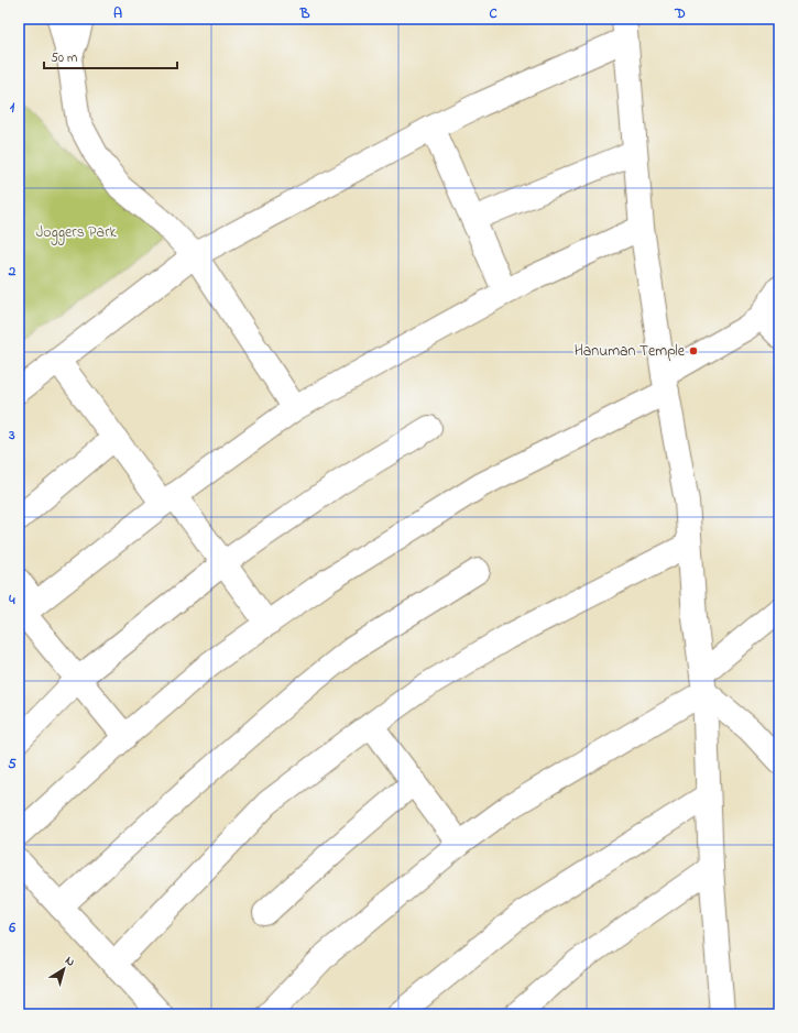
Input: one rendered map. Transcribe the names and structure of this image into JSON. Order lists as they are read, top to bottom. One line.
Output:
{"parks":["Joggers Park"],"places":["Hanuman Temple"],"scale_bar":"50 m","north":"top right","grid":{"columns":["A","B","C","D"],"rows":["1","2","3","4","5","6"]}}
